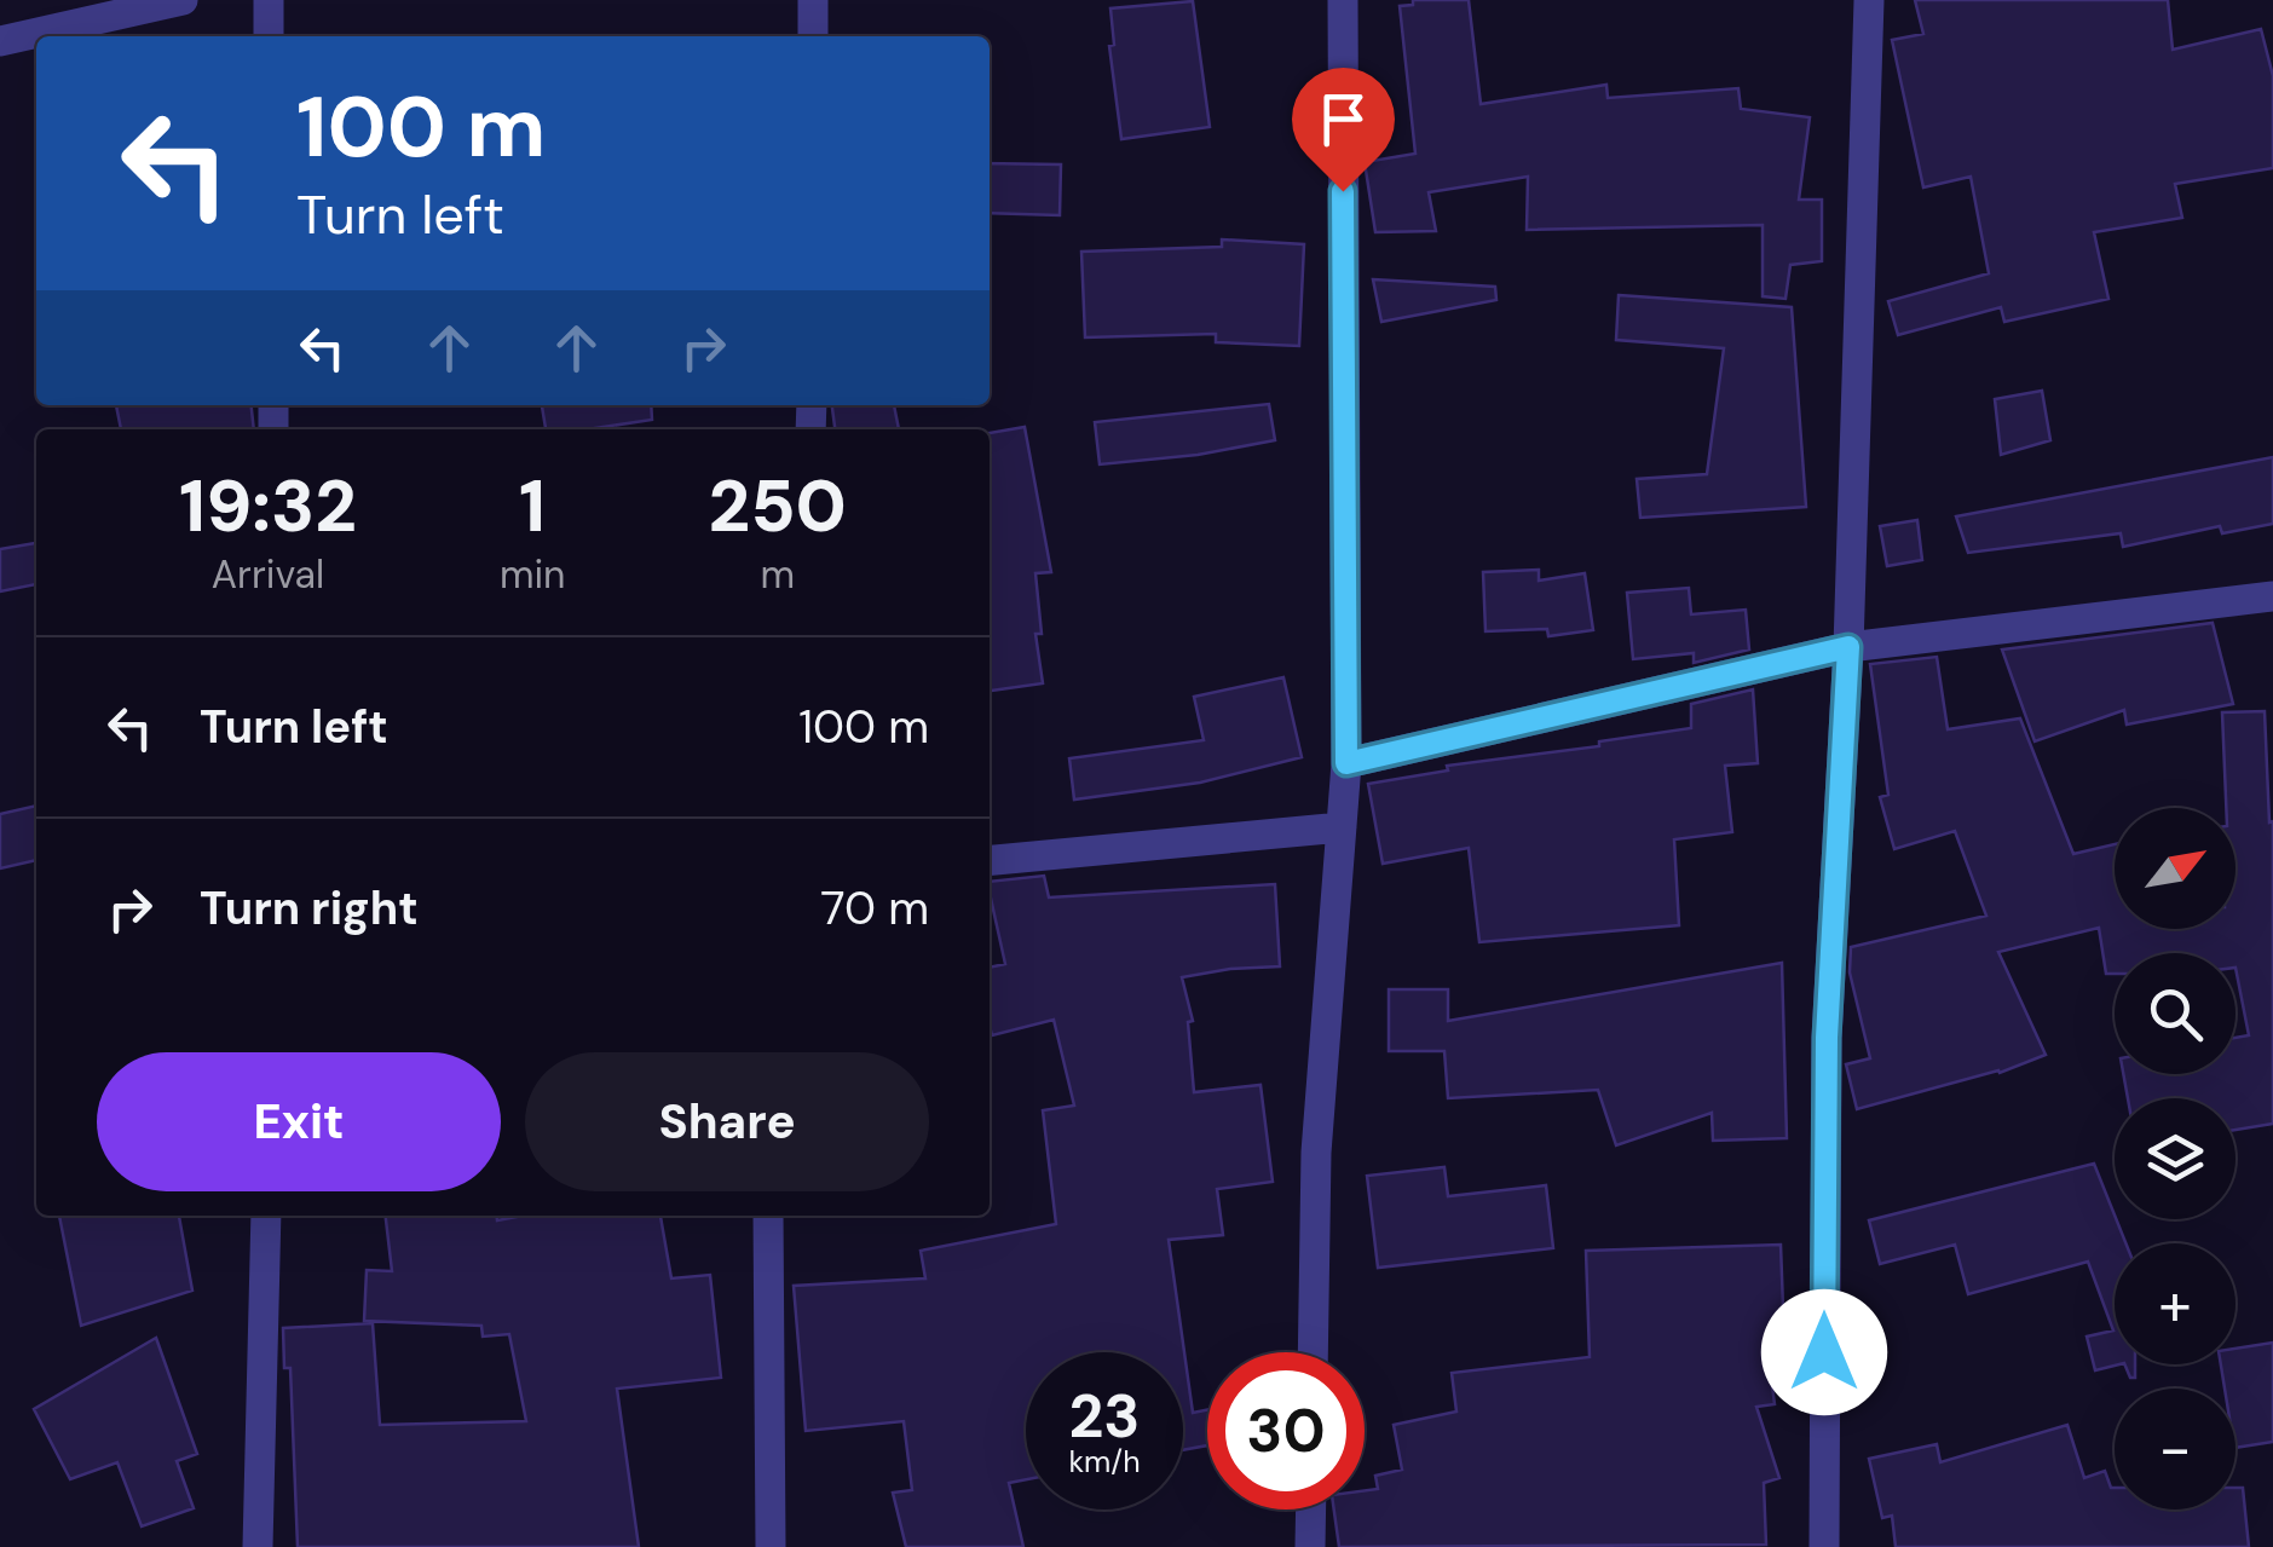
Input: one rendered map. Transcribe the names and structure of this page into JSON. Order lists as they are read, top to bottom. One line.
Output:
{"north":"top right","page":{"turn":["100 m","Turn left"],"eta":["19:32","Arrival","1","min","250","m"],"list":[{"name":"Turn left","value":"100 m"},{"name":"Turn right","value":"70 m"}],"map_buttons":["+","−"],"buttons":["Exit","Share"],"speed":"23 km/h","limit":"30"}}
